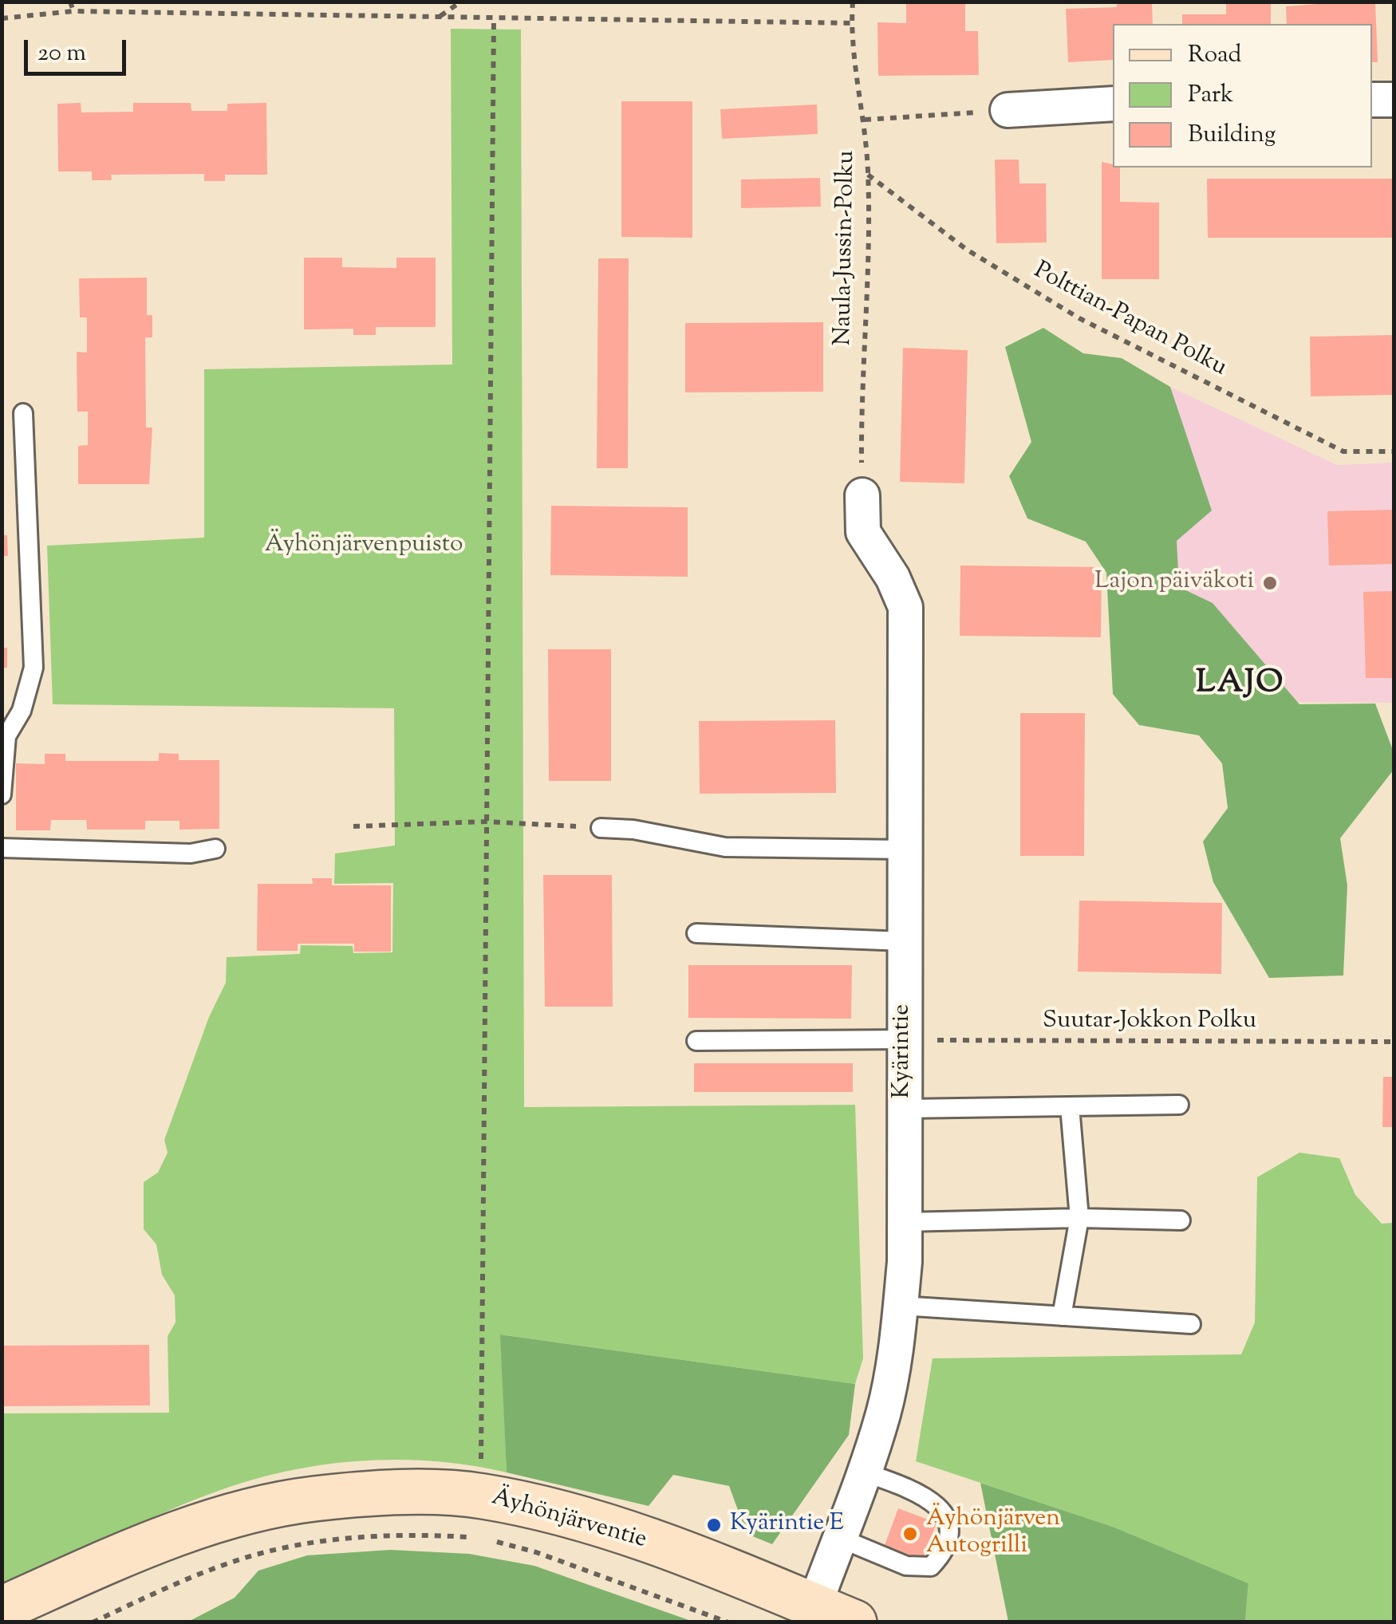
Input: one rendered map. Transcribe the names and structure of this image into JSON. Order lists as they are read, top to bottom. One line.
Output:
{"streets":{"main road":["Äyhönjärventie"],"street":["Kyärintie"],"path":["Naula-Jussin-Polku","Polttian-Papan Polku","Suutar-Jokkon Polku"]},"crossings":[["Naula-Jussin-Polku","Polttian-Papan Polku"],["Naula-Jussin-Polku","Kyärintie"],["Suutar-Jokkon Polku","Kyärintie"],["Kyärintie","Äyhönjärventie"]],"districts":["LAJO"],"parks":["Äyhönjärvenpuisto"],"places":["Lajon päiväkoti","Kyärintie E","Äyhönjärven Autogrilli"],"legend":["Road","Park","Building"],"scale_bar":"20 m"}
